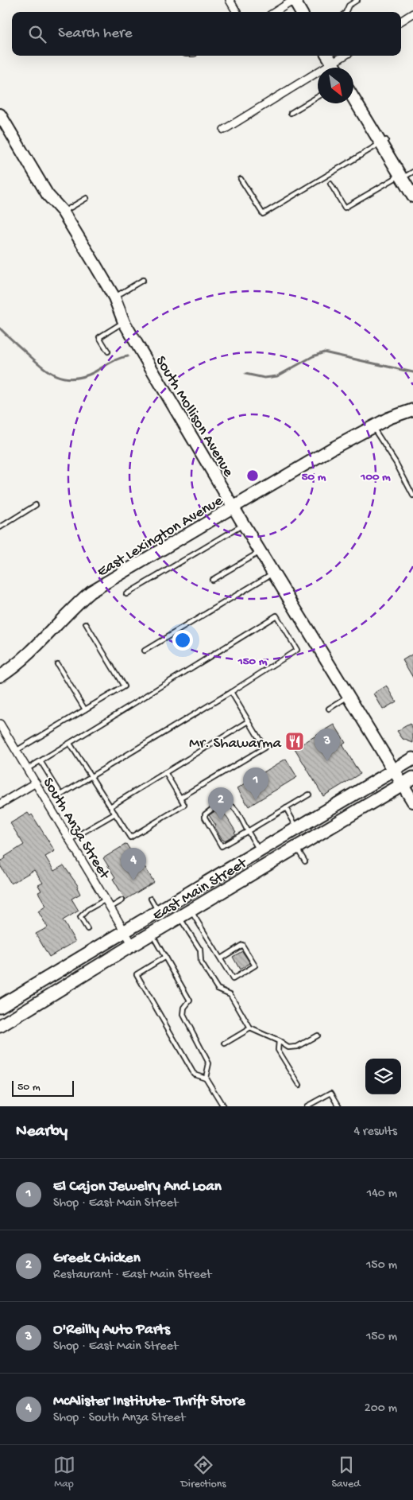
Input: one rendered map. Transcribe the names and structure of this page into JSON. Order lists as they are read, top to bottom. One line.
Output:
{"streets":{"main road":["South Mollison Avenue","East Lexington Avenue","East Main Street"],"street":["South Anza Street"]},"crossings":[["South Mollison Avenue","East Lexington Avenue"],["South Mollison Avenue","East Main Street"],["South Anza Street","East Main Street"]],"places":{"restaurant":["Mr. Shawarma"]},"scale_bar":"50 m","north":"bottom right","page":{"search":"Search here","pins":["3","1","2","4"],"scale":"50 m","heading":["Nearby","4 results"],"list":[{"mark":"1","name":"El Cajon Jewelry And Loan","note":"Shop · East Main Street","value":"140 m"},{"mark":"2","name":"Greek Chicken","note":"Restaurant · East Main Street","value":"150 m"},{"mark":"3","name":"O'Reilly Auto Parts","note":"Shop · East Main Street","value":"150 m"},{"mark":"4","name":"McAlister Institute- Thrift Store","note":"Shop · South Anza Street","value":"200 m"}],"nav":["Map","Directions","Saved"]},"rings":["50 m","100 m","150 m"]}
